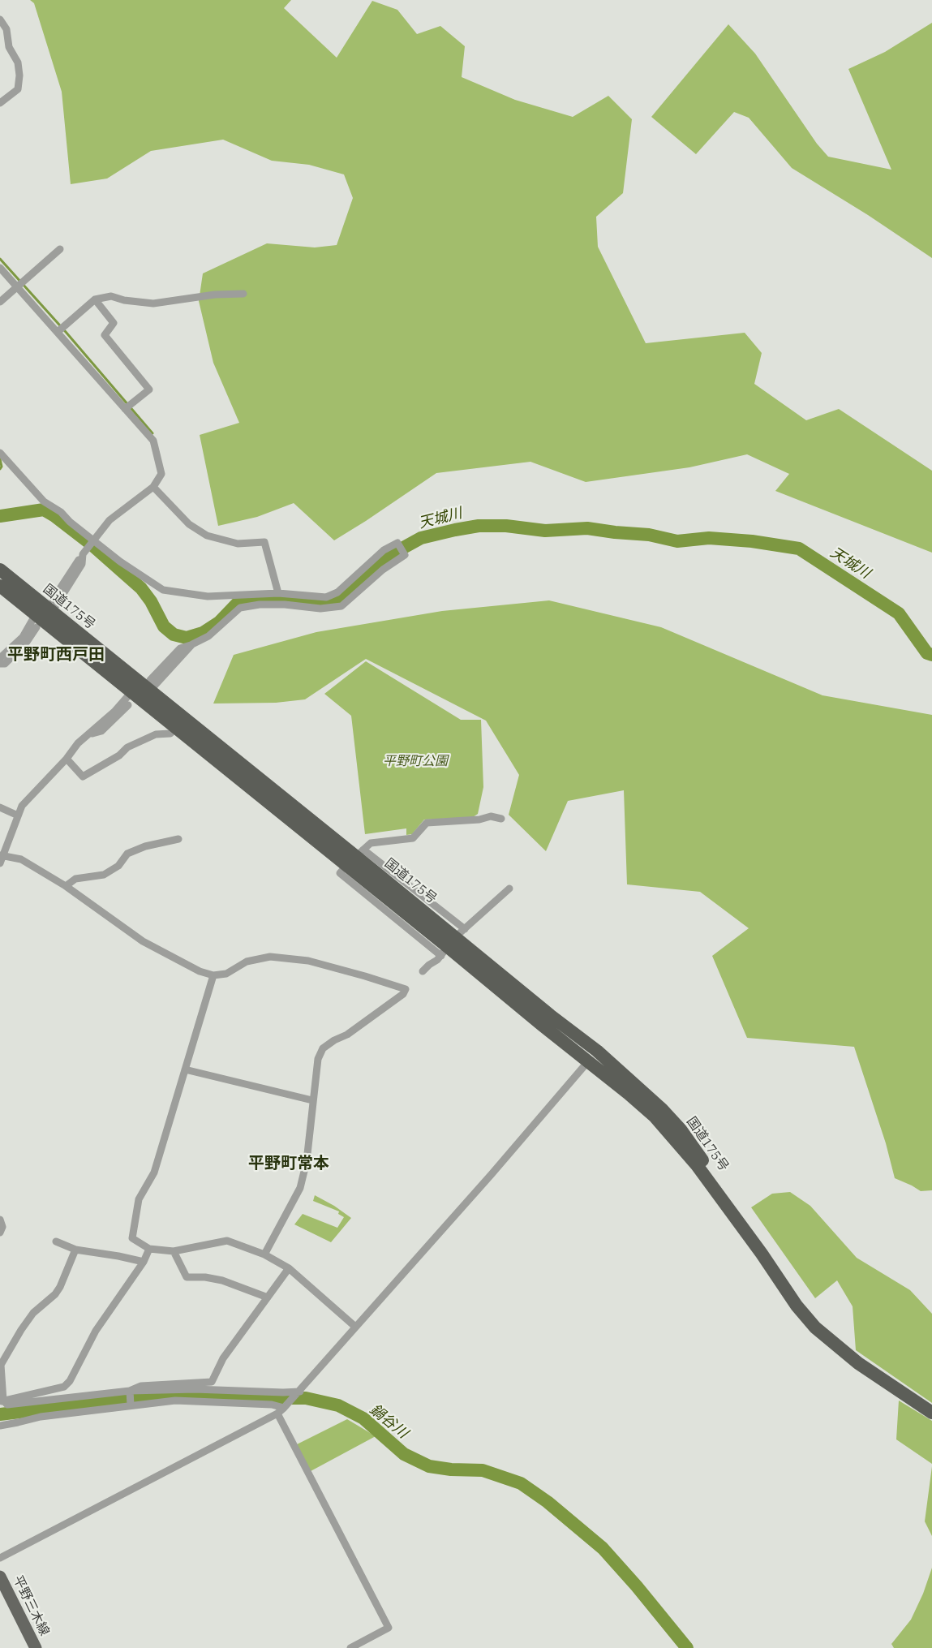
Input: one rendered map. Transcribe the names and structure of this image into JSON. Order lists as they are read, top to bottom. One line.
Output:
{"streets":{"highway":["国道175号"],"main road":["平野三木線"]},"districts":["平野町西戸田","平野町常本"],"water":["天城川","鍋谷川"],"parks":["平野町公園"]}
